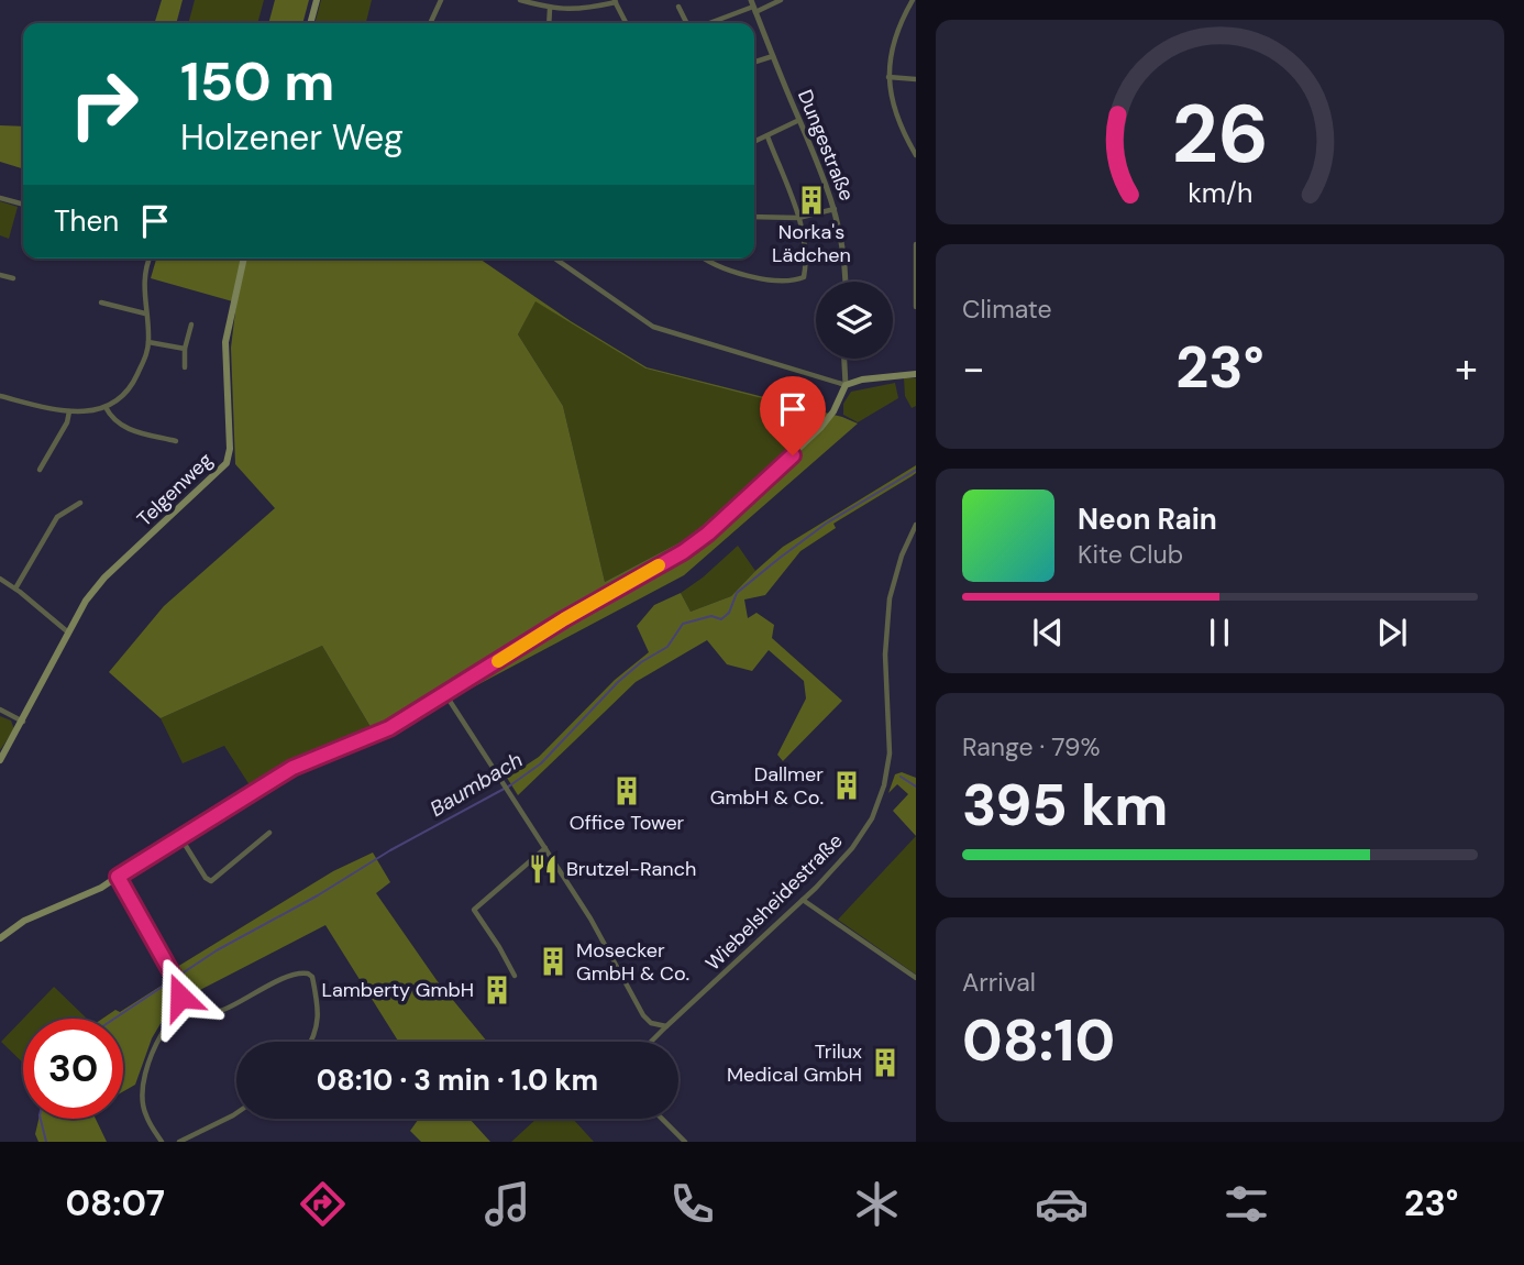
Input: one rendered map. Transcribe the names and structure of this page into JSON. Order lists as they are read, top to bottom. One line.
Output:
{"streets":{"main road":["Telgenweg"],"street":["Dungestraße","Wiebelsheidestraße"]},"water":["Baumbach"],"places":{"building":["Norka's Lädchen","Dallmer GmbH & Co.","Office Tower","Mosecker GmbH & Co.","Lamberty GmbH","Trilux Medical GmbH"],"restaurant":["Brutzel-Ranch"]},"page":{"turn":["150 m","Holzener Weg"],"then":"Then","tile":["Climate",["Range · 79%","395 km"],["Arrival","08:10"]],"heat":["−","23°","+"],"song":["Neon Rain","Kite Club"],"limit":"30","trip":"08:10 · 3 min · 1.0 km","tabs":["08:07","23°"],"gauge":["26","km/h"]}}
